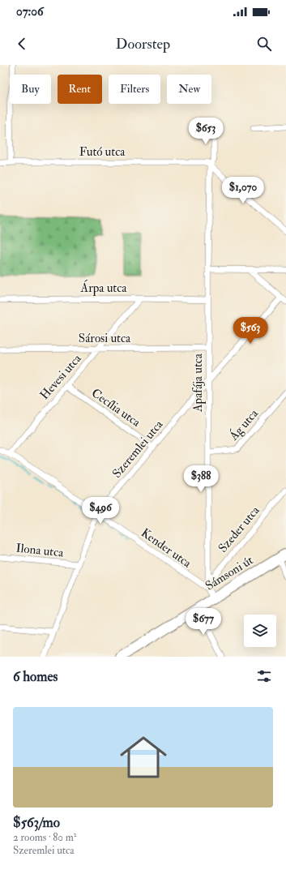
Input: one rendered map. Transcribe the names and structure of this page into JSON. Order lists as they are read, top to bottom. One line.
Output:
{"streets":{"main road":["Sámsoni út"],"street":["Futó utca","Árpa utca","Sárosi utca","Hevesi utca","Apafája utca","Cecília utca","Ág utca","Szeremlei utca","Szeder utca","Kender utca","Ilona utca"]},"crossings":[["Futó utca","Apafája utca"],["Árpa utca","Hevesi utca"],["Árpa utca","Apafája utca"],["Sárosi utca","Hevesi utca"],["Sárosi utca","Apafája utca"],["Hevesi utca","Cecília utca"],["Hevesi utca","Kender utca"],["Apafája utca","Ág utca"],["Apafája utca","Szeremlei utca"],["Apafája utca","Szeder utca"],["Apafája utca","Kender utca"],["Apafája utca","Sámsoni út"],["Cecília utca","Szeremlei utca"],["Szeremlei utca","Kender utca"],["Szeremlei utca","Ilona utca"],["Szeder utca","Kender utca"]],"page":{"status":"07:06","header":"Doorstep","chip":["Buy","Rent","Filters","New"],"price":["$653","$1,070","$563","$388","$496","$677"],"heading":"6 homes","list":[{"name":"$563/mo","note":"2 rooms · 80 m² · Szeremlei utca"}]}}
